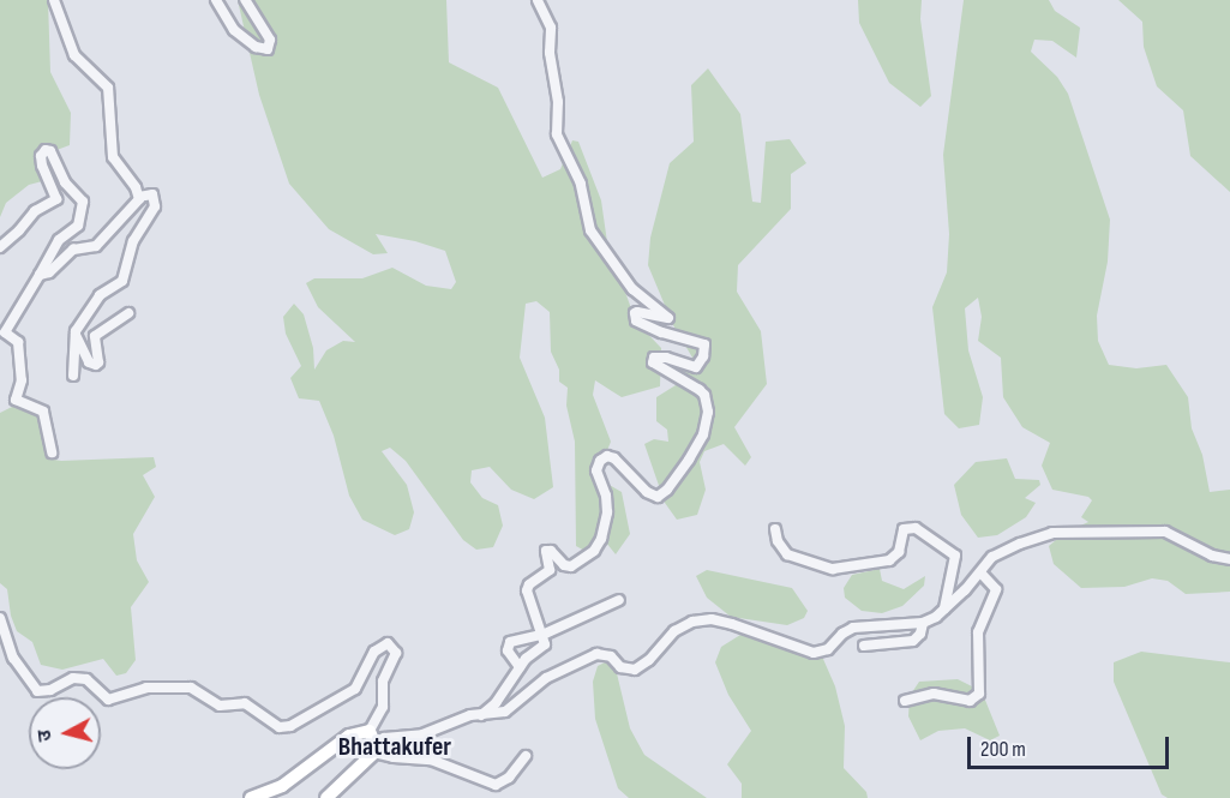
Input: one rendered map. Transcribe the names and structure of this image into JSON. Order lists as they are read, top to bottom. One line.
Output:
{"districts":["Bhattakufer"],"scale_bar":"200 m","north":"left"}
